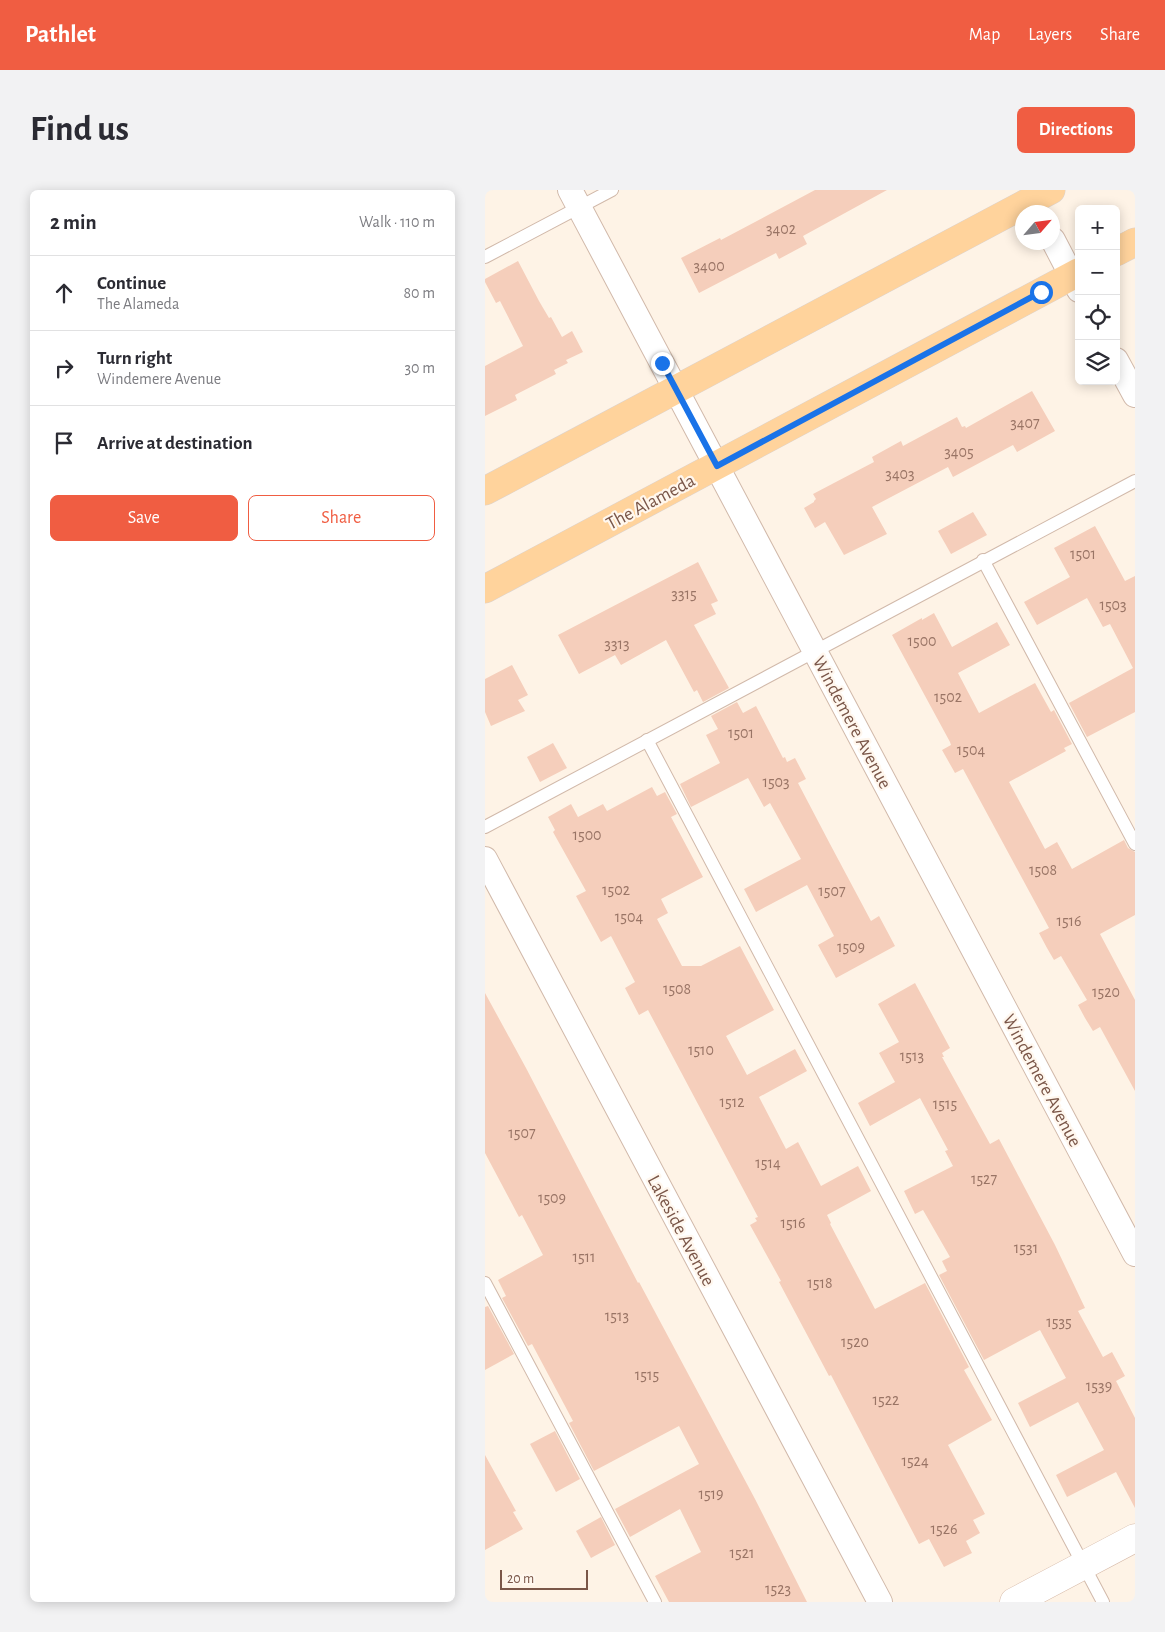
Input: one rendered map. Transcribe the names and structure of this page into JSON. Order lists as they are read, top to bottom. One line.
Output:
{"streets":{"main road":["The Alameda"],"street":["Windemere Avenue","Lakeside Avenue"]},"crossings":[["The Alameda","Windemere Avenue"]],"house_numbers":["3402","3400","3407","3405","3403","1501","3315","1503","1500","3313","1502","1501","1504","1503","1500","1508","1502","1507","1504","1516","1509","1508","1520","1510","1513","1512","1515","1507","1514","1527","1509","1516","1531","1511","1518","1513","1535","1520","1515","1539","1522","1524","1519","1526","1521","1523"],"scale_bar":"20 m","north":"top right","page":{"header":"Pathlet","nav":["Map","Layers","Share"],"buttons":["Directions",["Save","Share"]],"title":"Find us","heading":["2 min","Walk · 110 m"],"map_buttons":["+","−"],"list":[["Continue","The Alameda","80 m"],["Turn right","Windemere Avenue","30 m"],"Arrive at destination"],"scale":"20 m"}}
